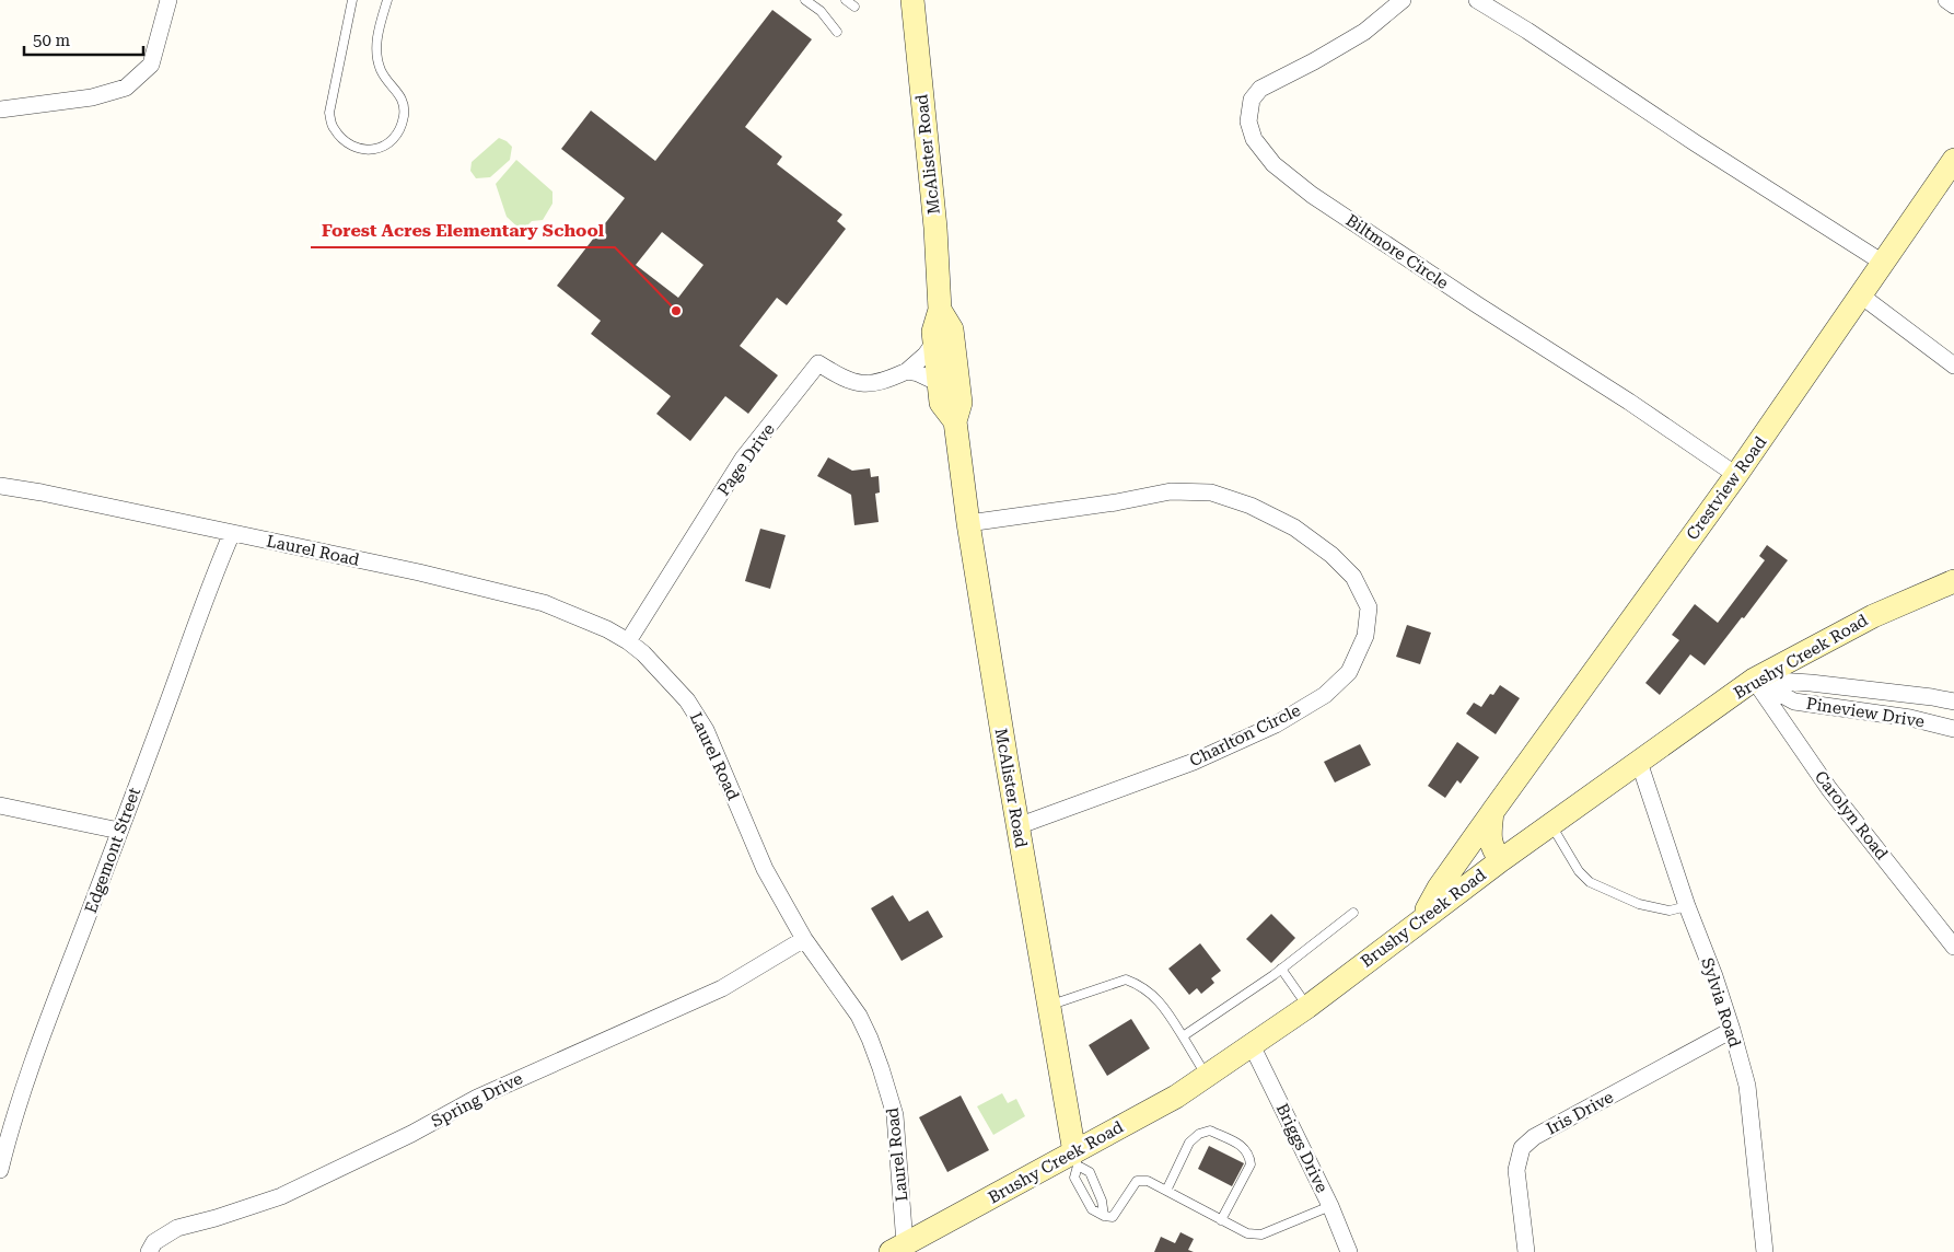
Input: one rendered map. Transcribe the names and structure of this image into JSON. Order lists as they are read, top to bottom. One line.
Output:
{"streets":{"street":["McAlister Road","Biltmore Circle","Page Drive","Crestview Road","Laurel Road","Brushy Creek Road","Pineview Drive","Charlton Circle","Carolyn Road","Edgemont Street","Sylvia Road","Spring Drive","Iris Drive","Briggs Drive"]},"crossings":[["McAlister Road","Page Drive"],["McAlister Road","Brushy Creek Road"],["McAlister Road","Charlton Circle"],["Biltmore Circle","Crestview Road"],["Page Drive","Laurel Road"],["Crestview Road","Brushy Creek Road"],["Laurel Road","Brushy Creek Road"],["Laurel Road","Edgemont Street"],["Laurel Road","Spring Drive"],["Brushy Creek Road","Pineview Drive"],["Brushy Creek Road","Carolyn Road"],["Brushy Creek Road","Sylvia Road"],["Brushy Creek Road","Briggs Drive"],["Pineview Drive","Carolyn Road"],["Sylvia Road","Iris Drive"]],"places":["Forest Acres Elementary School"],"scale_bar":"50 m"}
